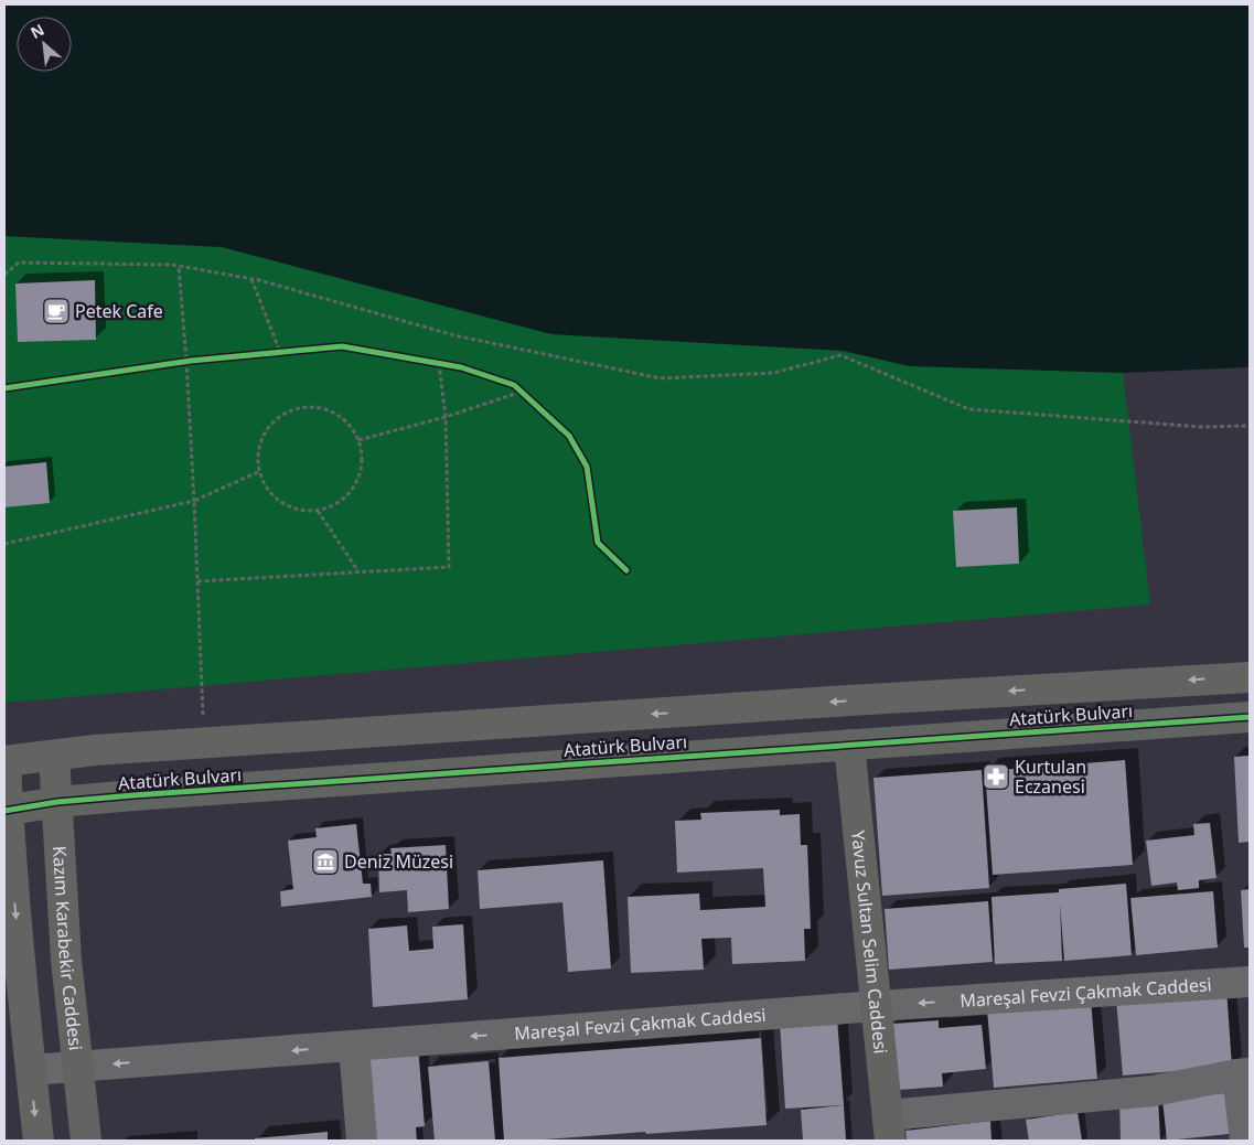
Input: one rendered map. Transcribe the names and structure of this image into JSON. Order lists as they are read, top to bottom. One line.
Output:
{"streets":{"street":["Atatürk Bulvarı","Yavuz Sultan Selim Caddesi","Kazım Karabekir Caddesi","Mareşal Fevzi Çakmak Caddesi"]},"crossings":[["Atatürk Bulvarı","Yavuz Sultan Selim Caddesi"],["Atatürk Bulvarı","Kazım Karabekir Caddesi"],["Yavuz Sultan Selim Caddesi","Mareşal Fevzi Çakmak Caddesi"],["Kazım Karabekir Caddesi","Mareşal Fevzi Çakmak Caddesi"]],"places":{"cafe":["Petek Cafe"],"pharmacy":["Kurtulan Eczanesi"],"museum":["Deniz Müzesi"]},"north":"top left"}
